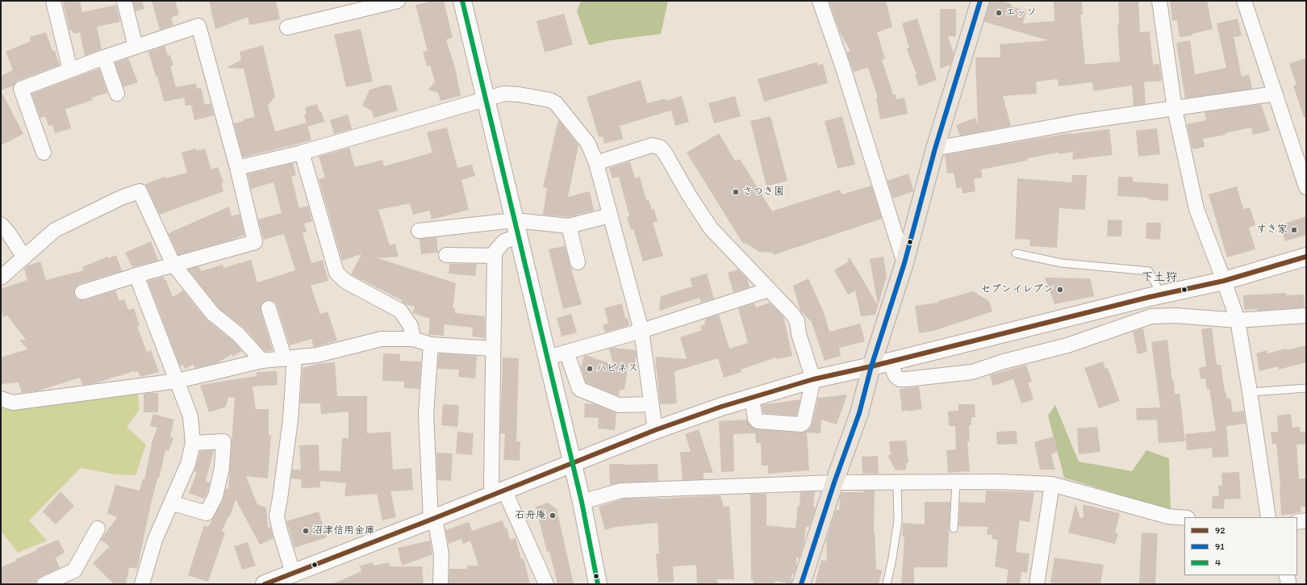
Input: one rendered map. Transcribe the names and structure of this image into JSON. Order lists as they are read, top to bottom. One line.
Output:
{"districts":["下土狩"],"places":["エッソ","さつき園","すき家","セブンイレブン","ハピネス","石舟庵","沼津信用金庫"],"lines":["transit line 91","transit line 4","transit line 92"],"legend":["92","91","4"]}
